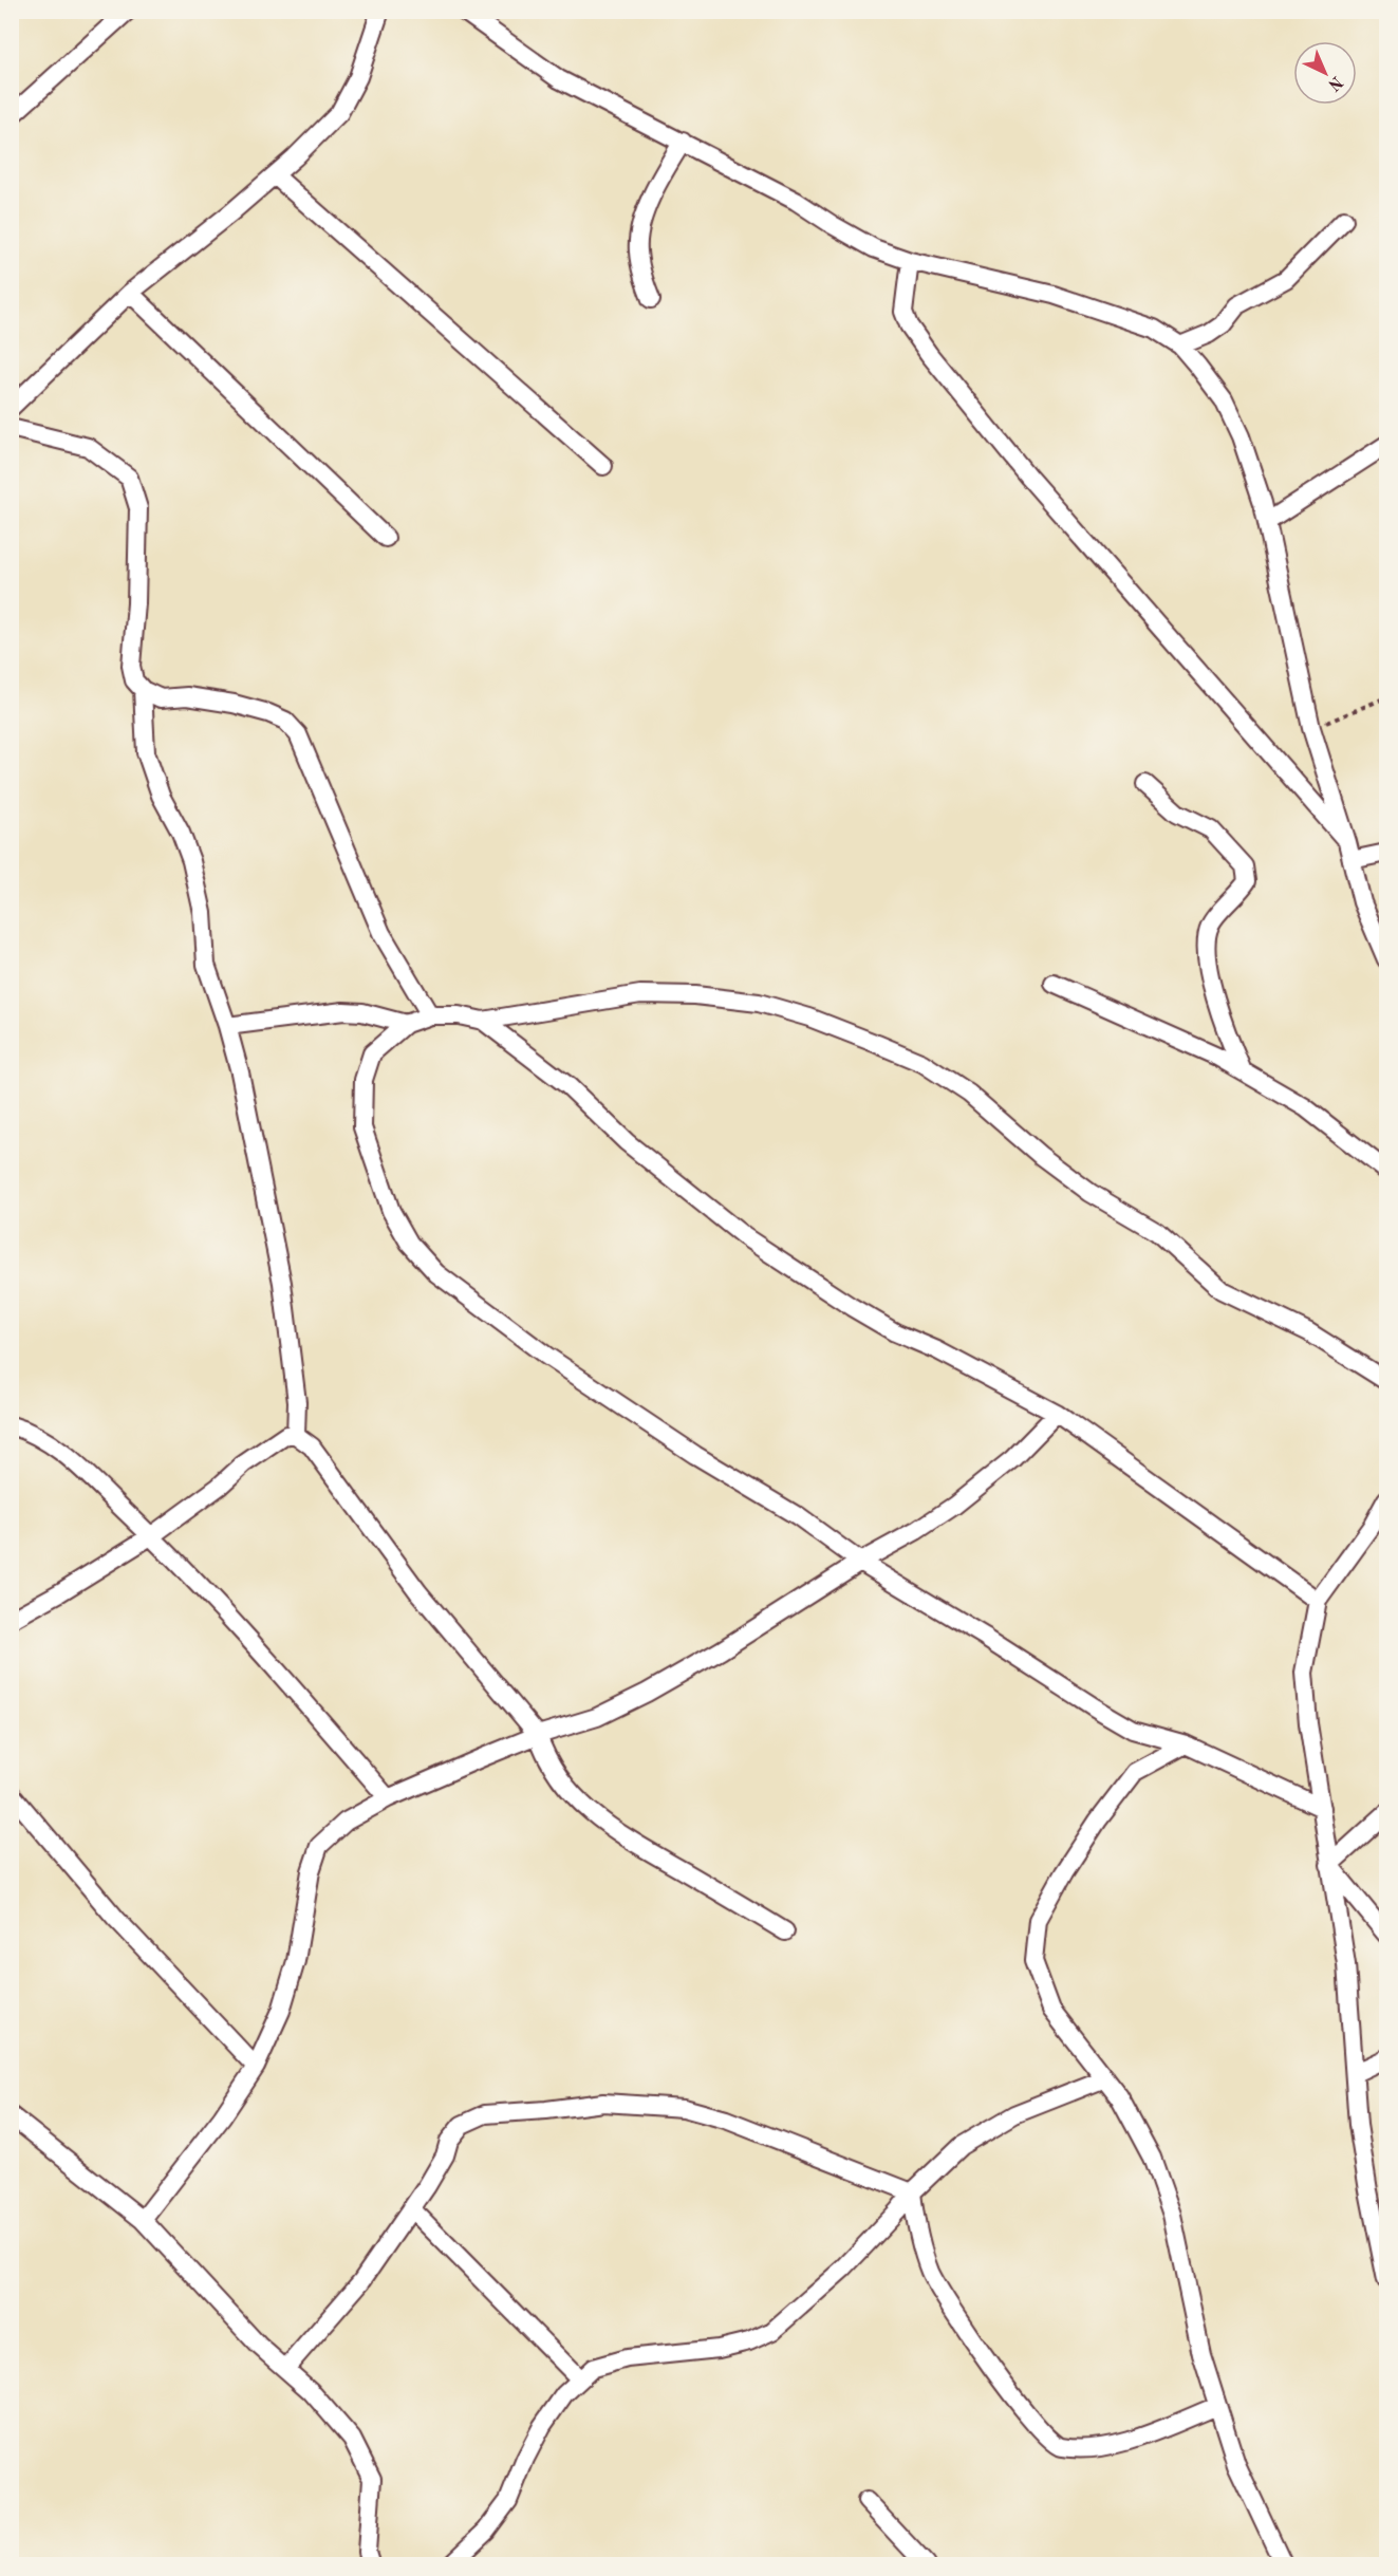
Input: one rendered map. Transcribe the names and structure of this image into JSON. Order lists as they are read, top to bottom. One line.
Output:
{"north":"bottom right"}
